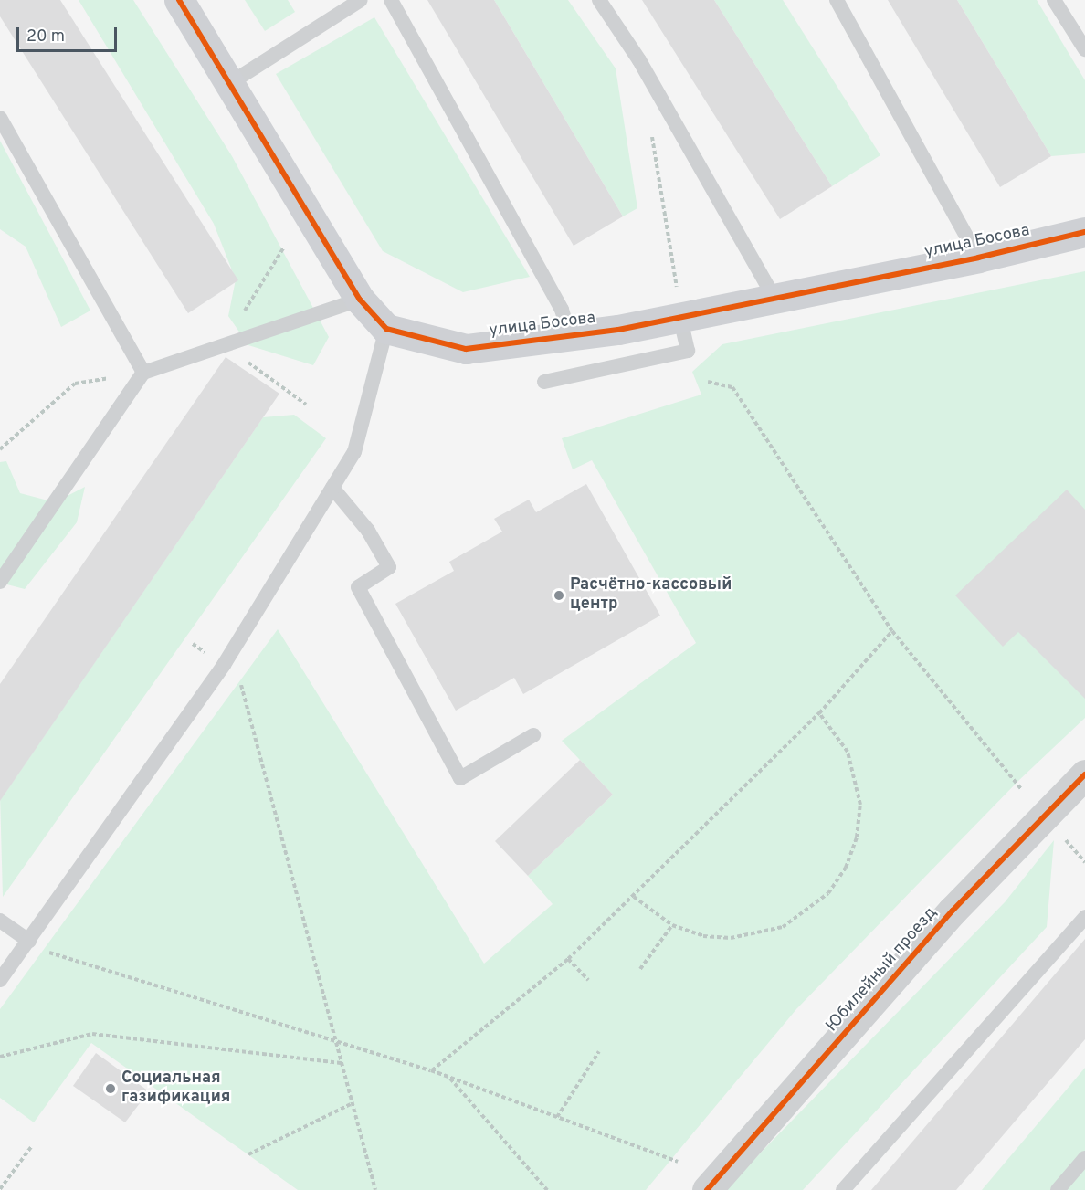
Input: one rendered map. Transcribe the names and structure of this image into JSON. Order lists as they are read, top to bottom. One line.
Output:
{"streets":{"street":["улица Босова","Юбилейный проезд"]},"places":["Расчётно-кассовый центр","Социальная газификация"],"scale_bar":"20 m"}
